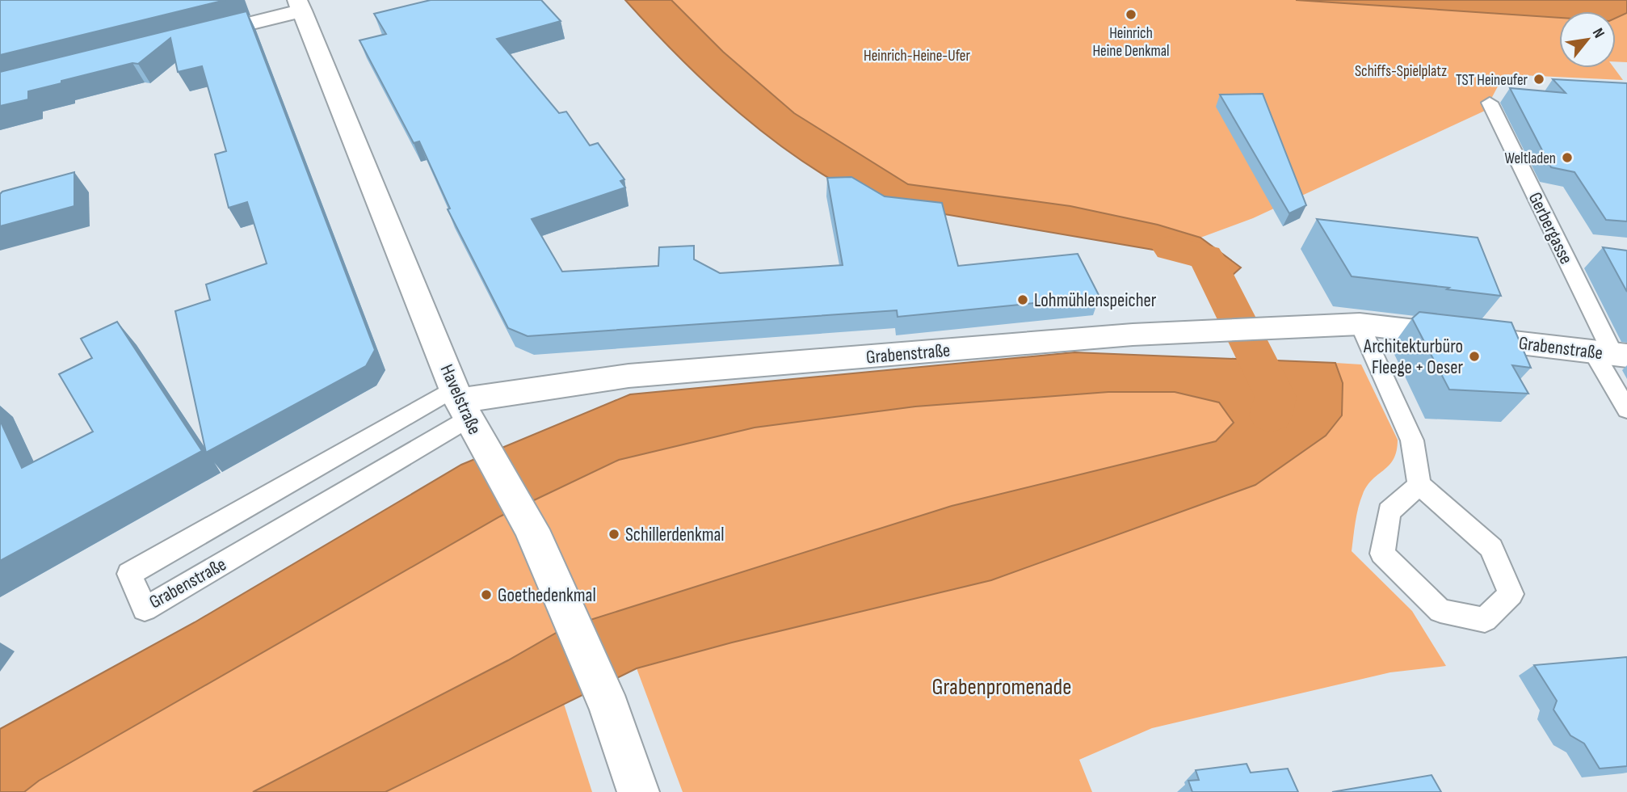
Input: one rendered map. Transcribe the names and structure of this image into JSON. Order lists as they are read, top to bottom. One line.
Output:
{"streets":{"street":["Grabenstraße","Havelstraße"],"lane":["Gerbergasse"]},"crossings":[["Gerbergasse","Grabenstraße"],["Grabenstraße","Havelstraße"]],"parks":["Heinrich-Heine-Ufer","Schiffs-Spielplatz","Grabenpromenade"],"places":["Heinrich Heine Denkmal","TST Heineufer","Weltladen","Lohmühlenspeicher","Architekturbüro Fleege + Oeser","Schillerdenkmal","Goethedenkmal"],"north":"top right"}
